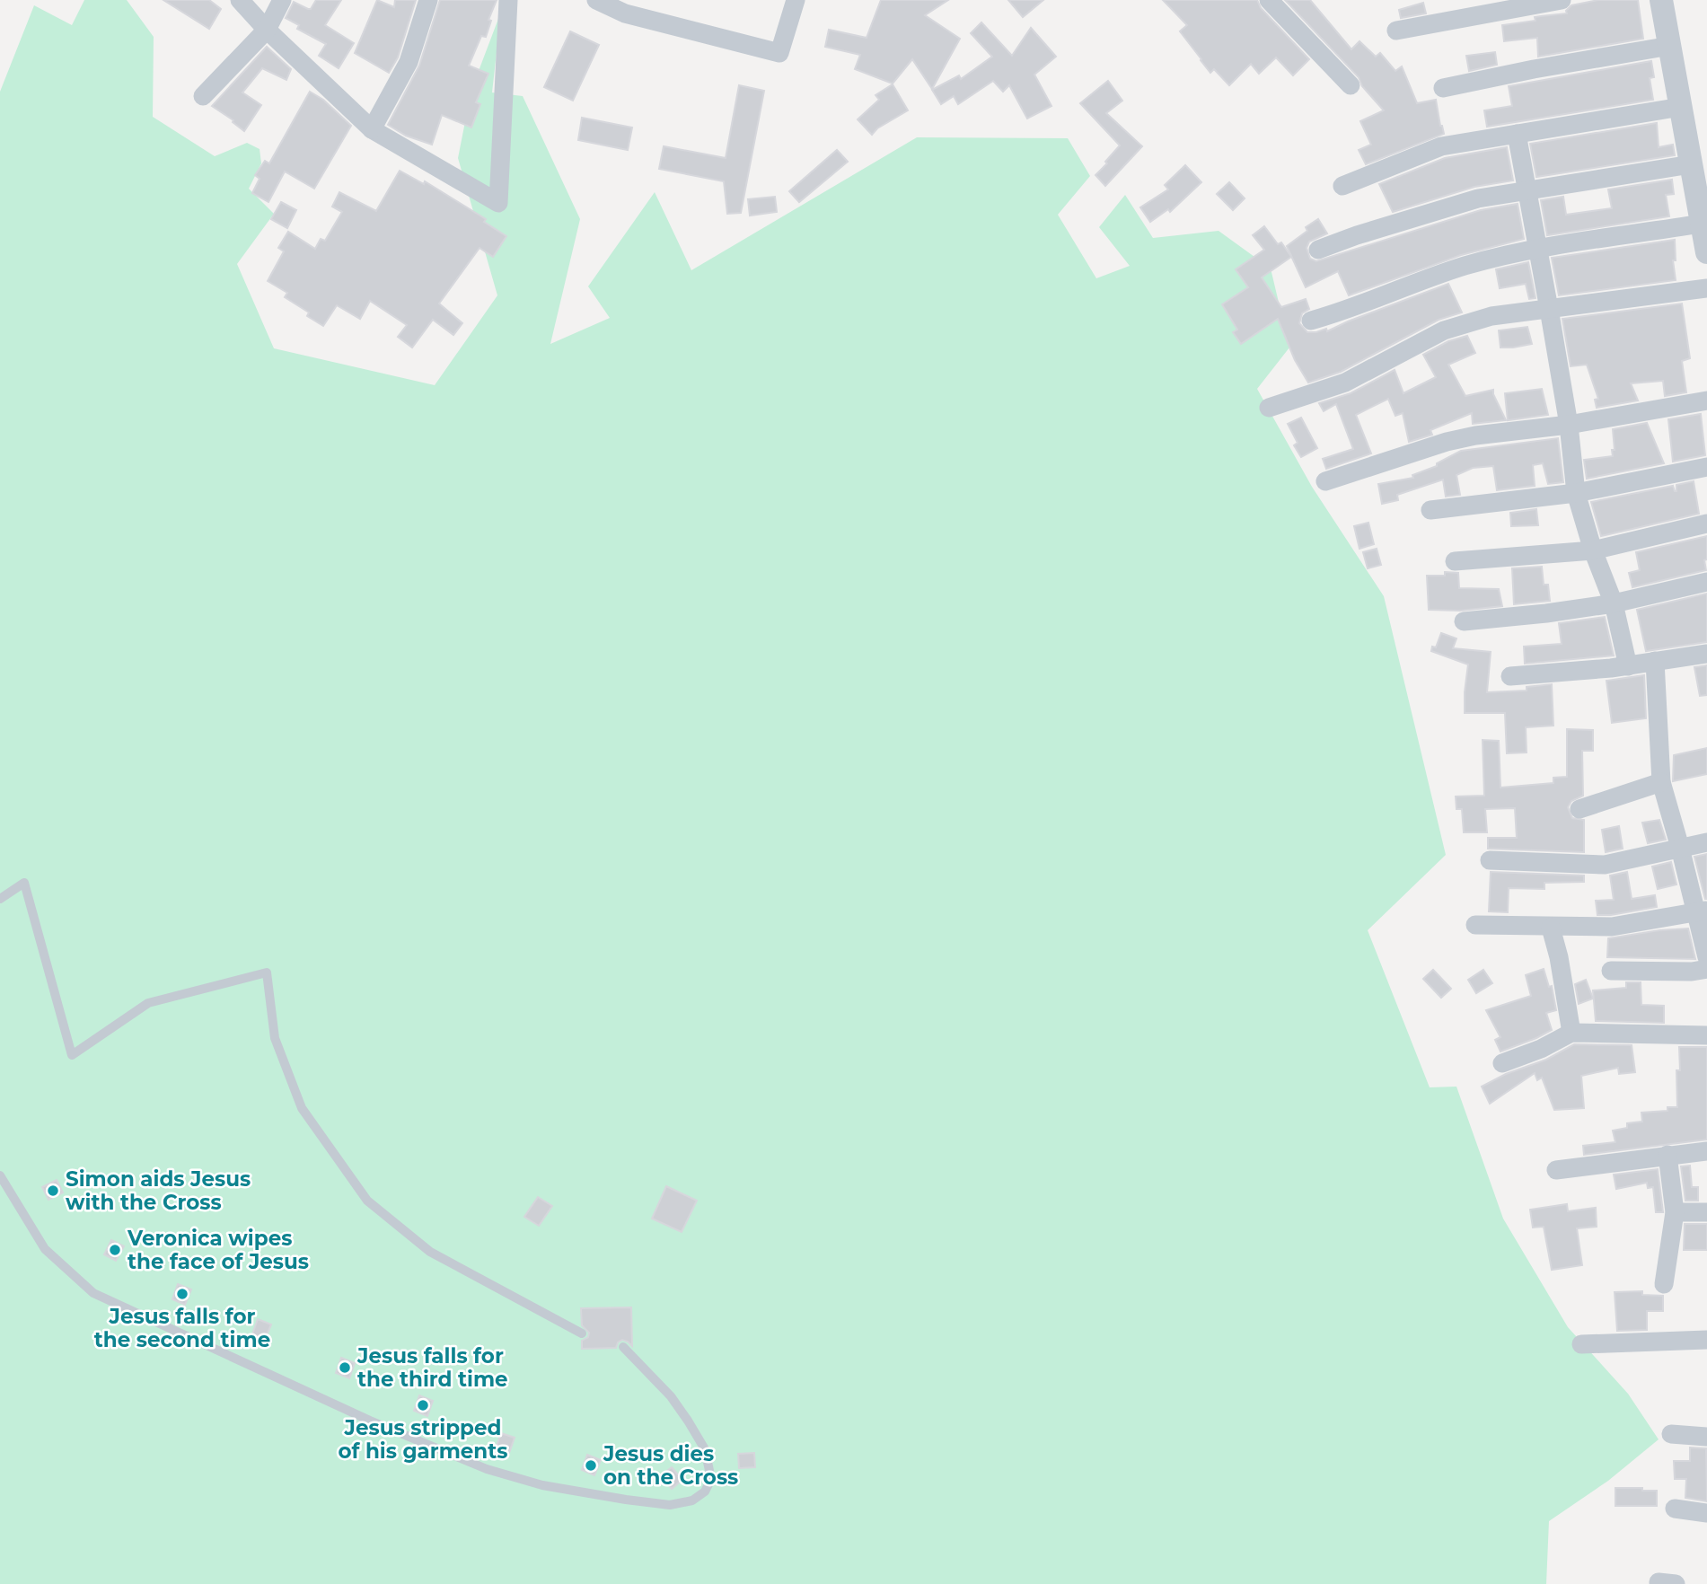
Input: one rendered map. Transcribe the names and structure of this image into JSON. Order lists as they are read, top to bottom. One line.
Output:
{"places":["Simon aids Jesus with the Cross","Veronica wipes the face of Jesus","Jesus falls for the second time","Jesus falls for the third time","Jesus stripped of his garments","Jesus dies on the Cross"]}
